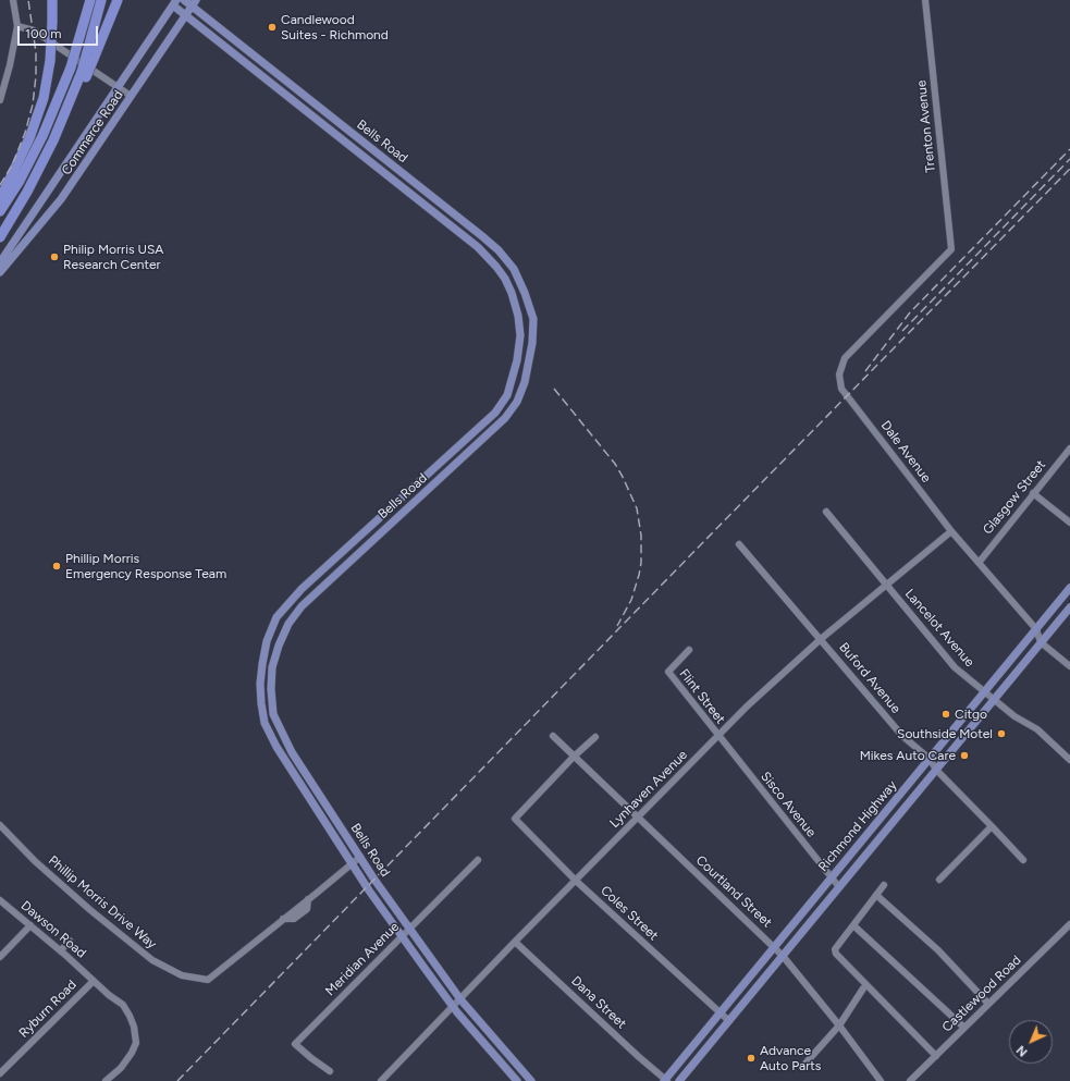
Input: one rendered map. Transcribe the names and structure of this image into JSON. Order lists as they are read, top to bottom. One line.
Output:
{"streets":{"main road":["Commerce Road","Bells Road","Richmond Highway"],"street":["Trenton Avenue","Dale Avenue","Glasgow Street","Lancelot Avenue","Buford Avenue","Flint Street","Lynhaven Avenue","Sisco Avenue","Courtland Street","Phillip Morris Drive Way","Coles Street","Dawson Road","Meridian Avenue","Castlewood Road","Dana Street","Ryburn Road"]},"crossings":[["Trenton Avenue","Dale Avenue"],["Commerce Road","Bells Road"],["Bells Road","Lynhaven Avenue"],["Bells Road","Phillip Morris Drive Way"],["Bells Road","Meridian Avenue"],["Dale Avenue","Glasgow Street"],["Dale Avenue","Lynhaven Avenue"],["Dale Avenue","Richmond Highway"],["Lancelot Avenue","Lynhaven Avenue"],["Lancelot Avenue","Richmond Highway"],["Buford Avenue","Lynhaven Avenue"],["Buford Avenue","Richmond Highway"],["Flint Street","Lynhaven Avenue"],["Flint Street","Sisco Avenue"],["Lynhaven Avenue","Sisco Avenue"],["Lynhaven Avenue","Courtland Street"],["Lynhaven Avenue","Coles Street"],["Lynhaven Avenue","Dana Street"],["Sisco Avenue","Richmond Highway"],["Richmond Highway","Courtland Street"],["Richmond Highway","Coles Street"],["Richmond Highway","Dana Street"],["Courtland Street","Coles Street"],["Dawson Road","Ryburn Road"]],"places":["Candlewood Suites - Richmond","Philip Morris USA Research Center","Phillip Morris Emergency Response Team","Citgo","Southside Motel","Mikes Auto Care","Advance Auto Parts"],"scale_bar":"100 m","north":"bottom left"}
